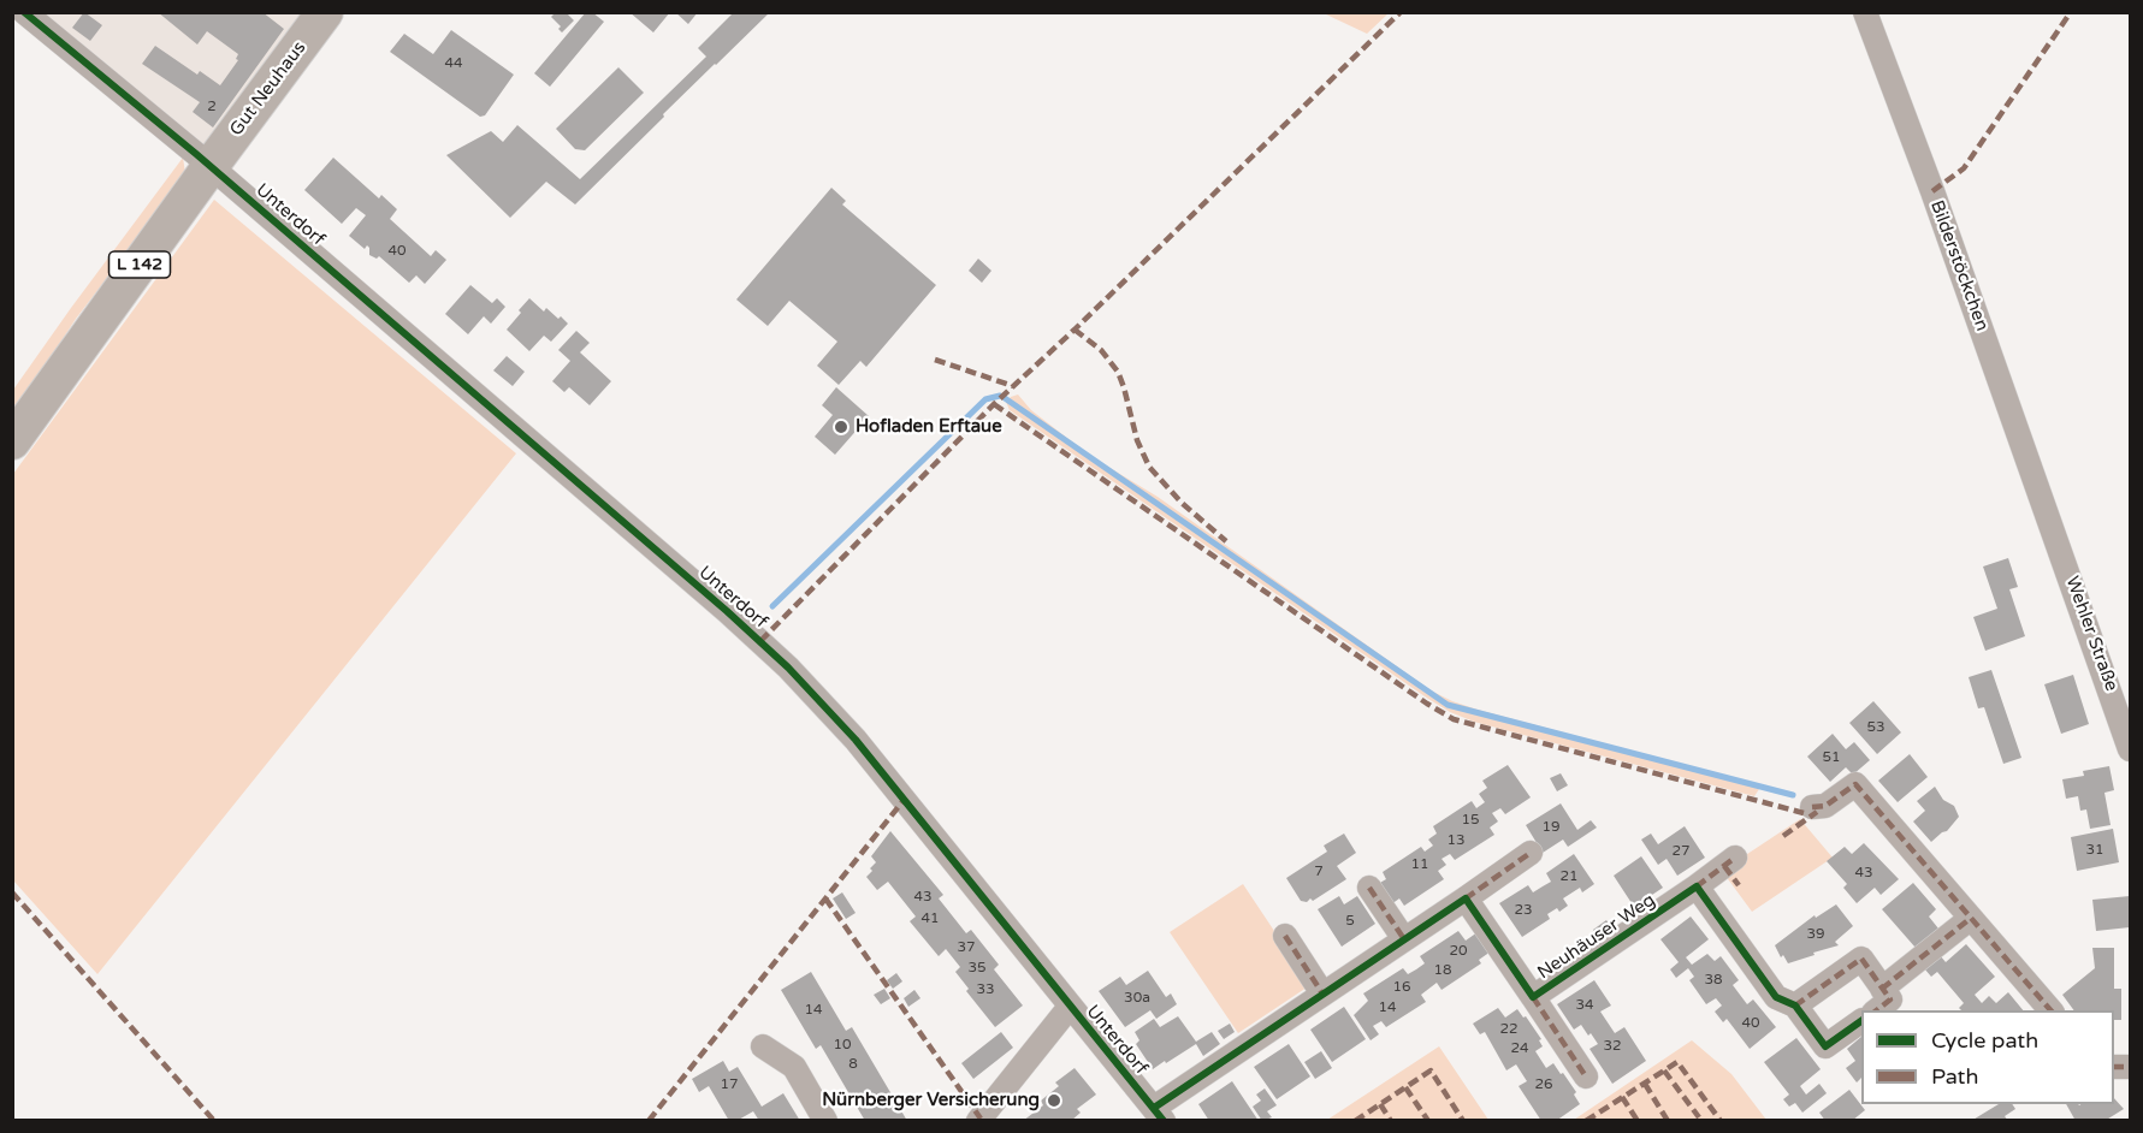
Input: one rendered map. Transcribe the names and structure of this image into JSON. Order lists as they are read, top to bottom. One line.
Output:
{"streets":{"main road":["Gut Neuhaus","L 142"],"street":["Unterdorf","Bilderstöckchen","Wehler Straße","Neuhäuser Weg"]},"crossings":[["Gut Neuhaus","Unterdorf"],["Gut Neuhaus","L 142"],["Unterdorf","L 142"],["Bilderstöckchen","Wehler Straße"]],"places":["Hofladen Erftaue","Nürnberger Versicherung"],"house_numbers":["44","2","40","53","51","15","19","13","31","27","11","7","43","21","43","23","41","5","39","37","20","35","18","38","16","33","30a","34","14","14","40","22","10","32","24","8","17","26"],"legend":["Cycle path","Path"]}
